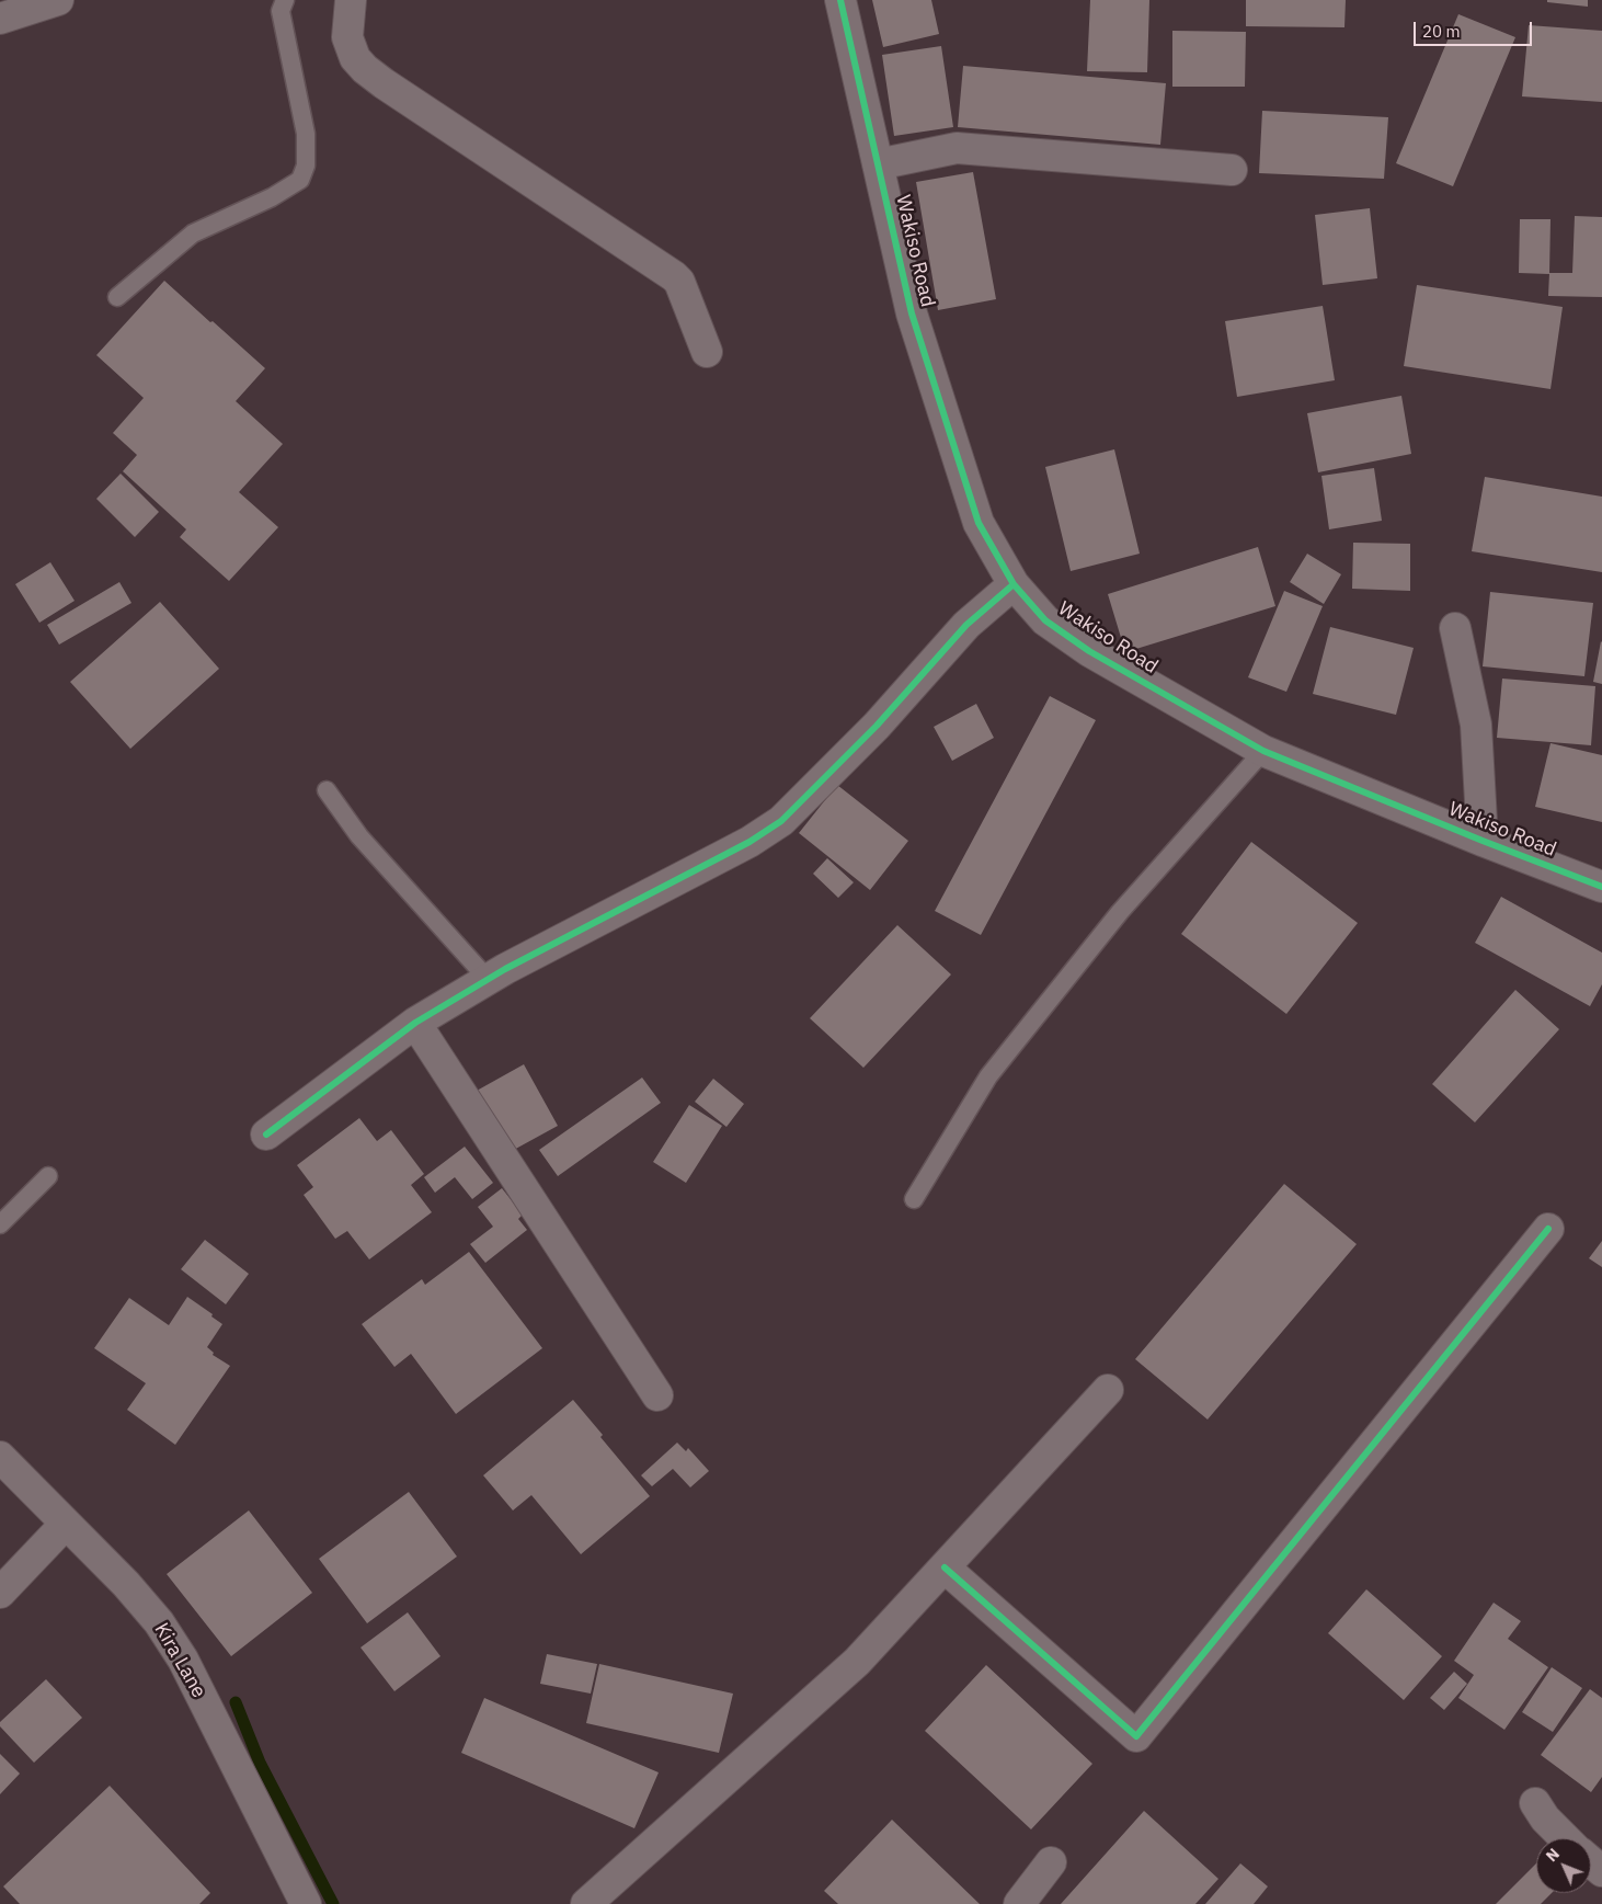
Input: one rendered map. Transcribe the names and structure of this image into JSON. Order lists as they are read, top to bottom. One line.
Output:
{"streets":{"street":["Wakiso Road","Kira Lane"]},"scale_bar":"20 m","north":"top left"}
